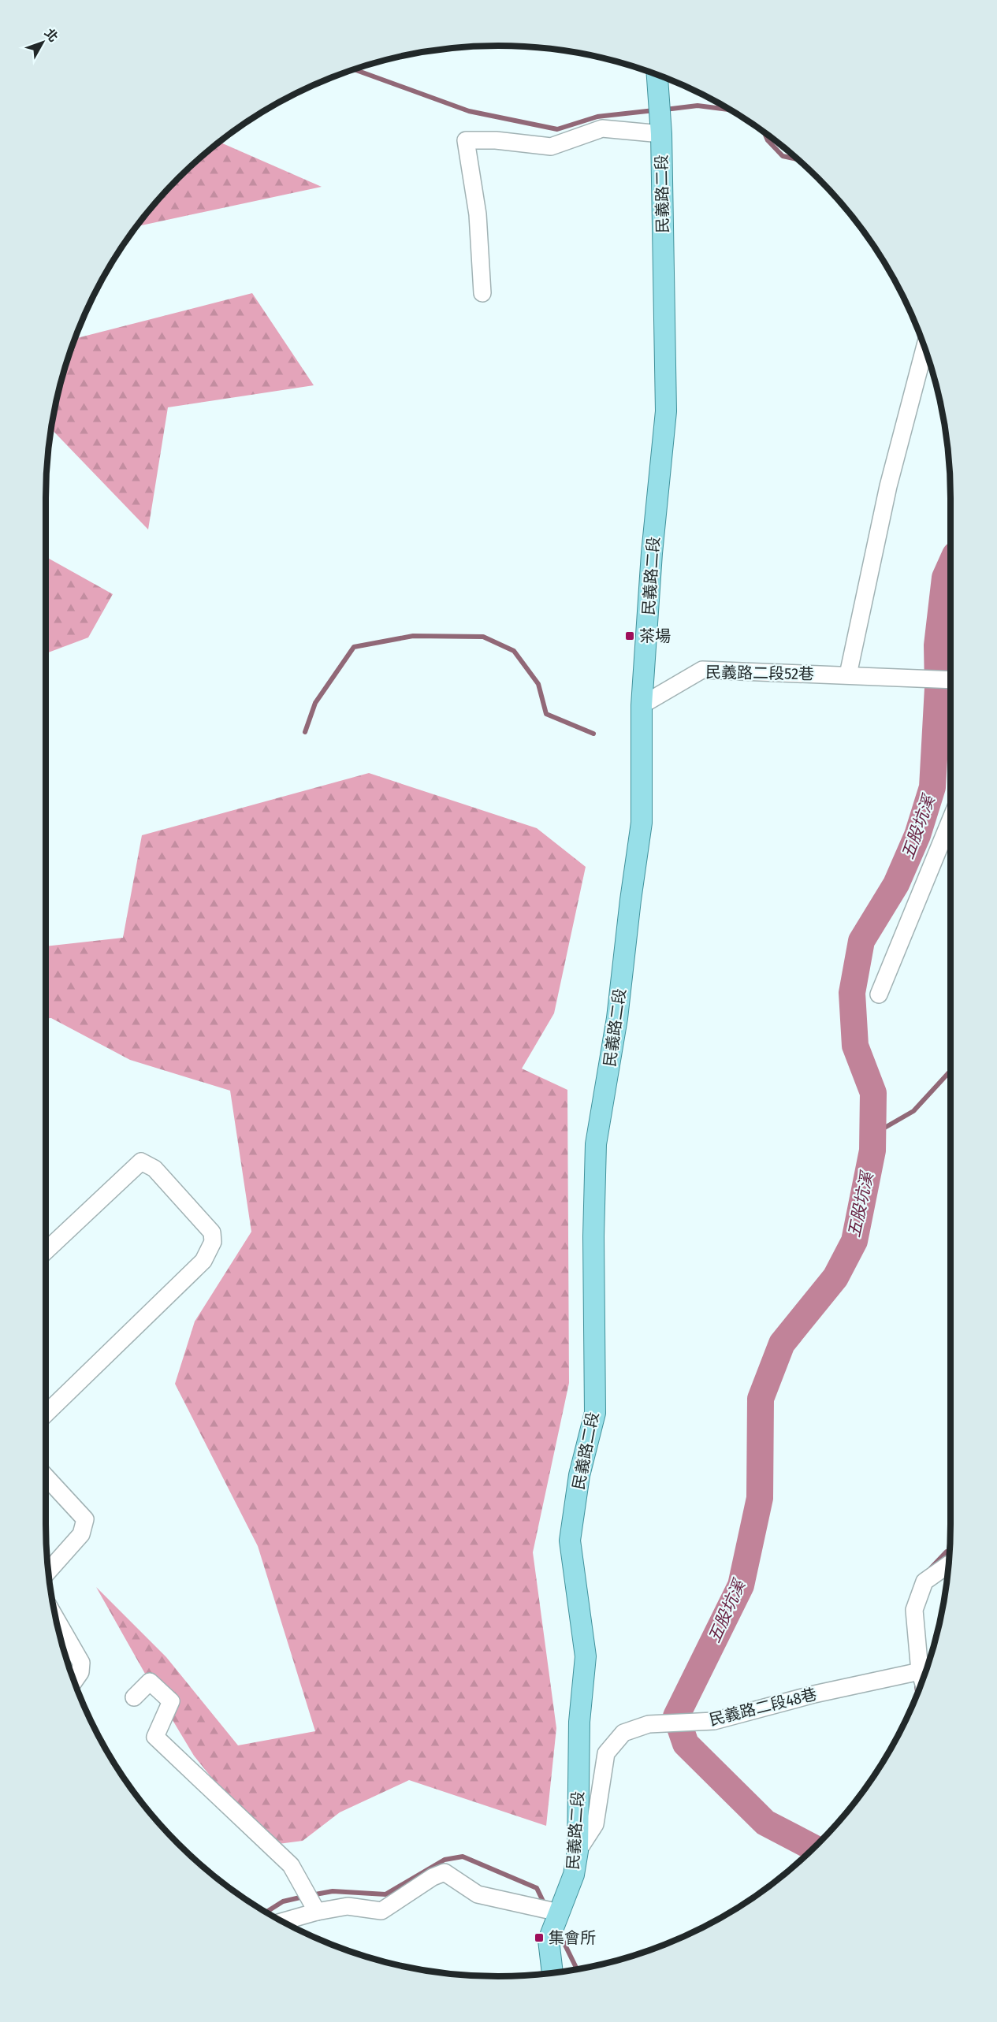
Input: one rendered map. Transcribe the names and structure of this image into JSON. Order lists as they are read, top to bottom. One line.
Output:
{"streets":{"main road":["民義路二段"],"street":["民義路二段52巷","民義路二段48巷"]},"crossings":[["民義路二段","民義路二段52巷"],["民義路二段","民義路二段48巷"]],"water":["五股坑溪"],"places":{"transit":["茶場","集會所"]},"north":"top right"}
